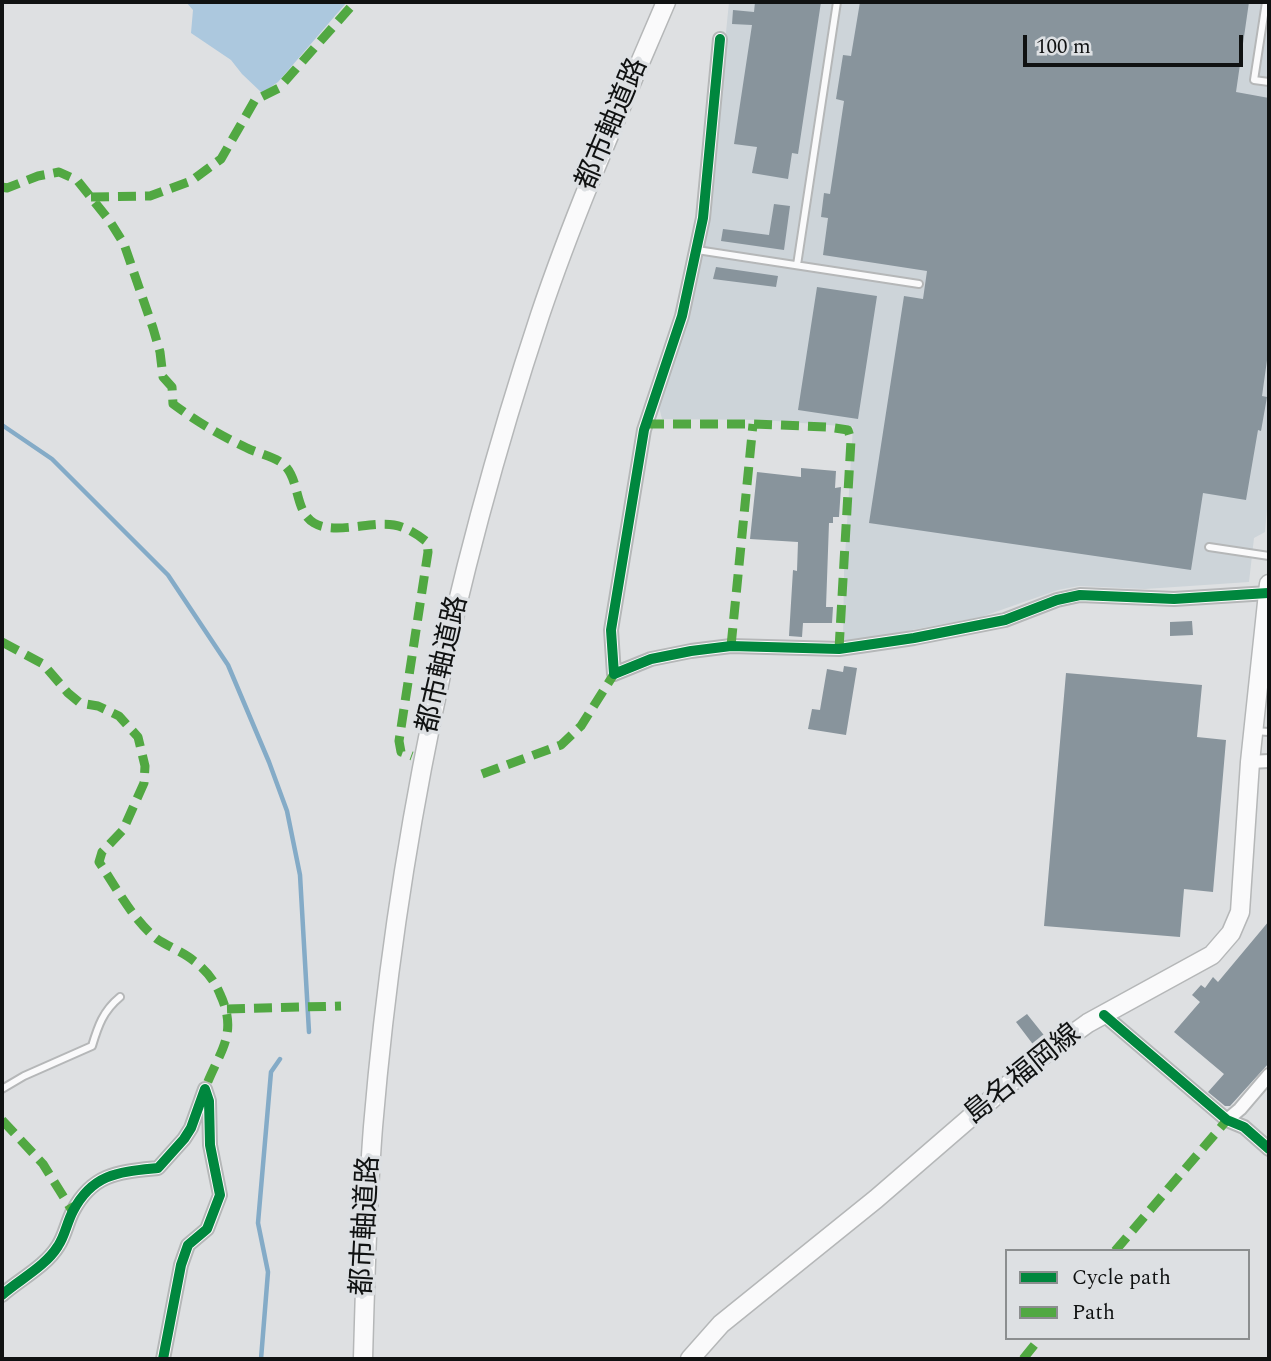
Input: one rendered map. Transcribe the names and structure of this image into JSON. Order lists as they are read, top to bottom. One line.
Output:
{"streets":{"main road":["都市軸道路","島名福岡線"]},"legend":["Cycle path","Path"],"scale_bar":"100 m"}
